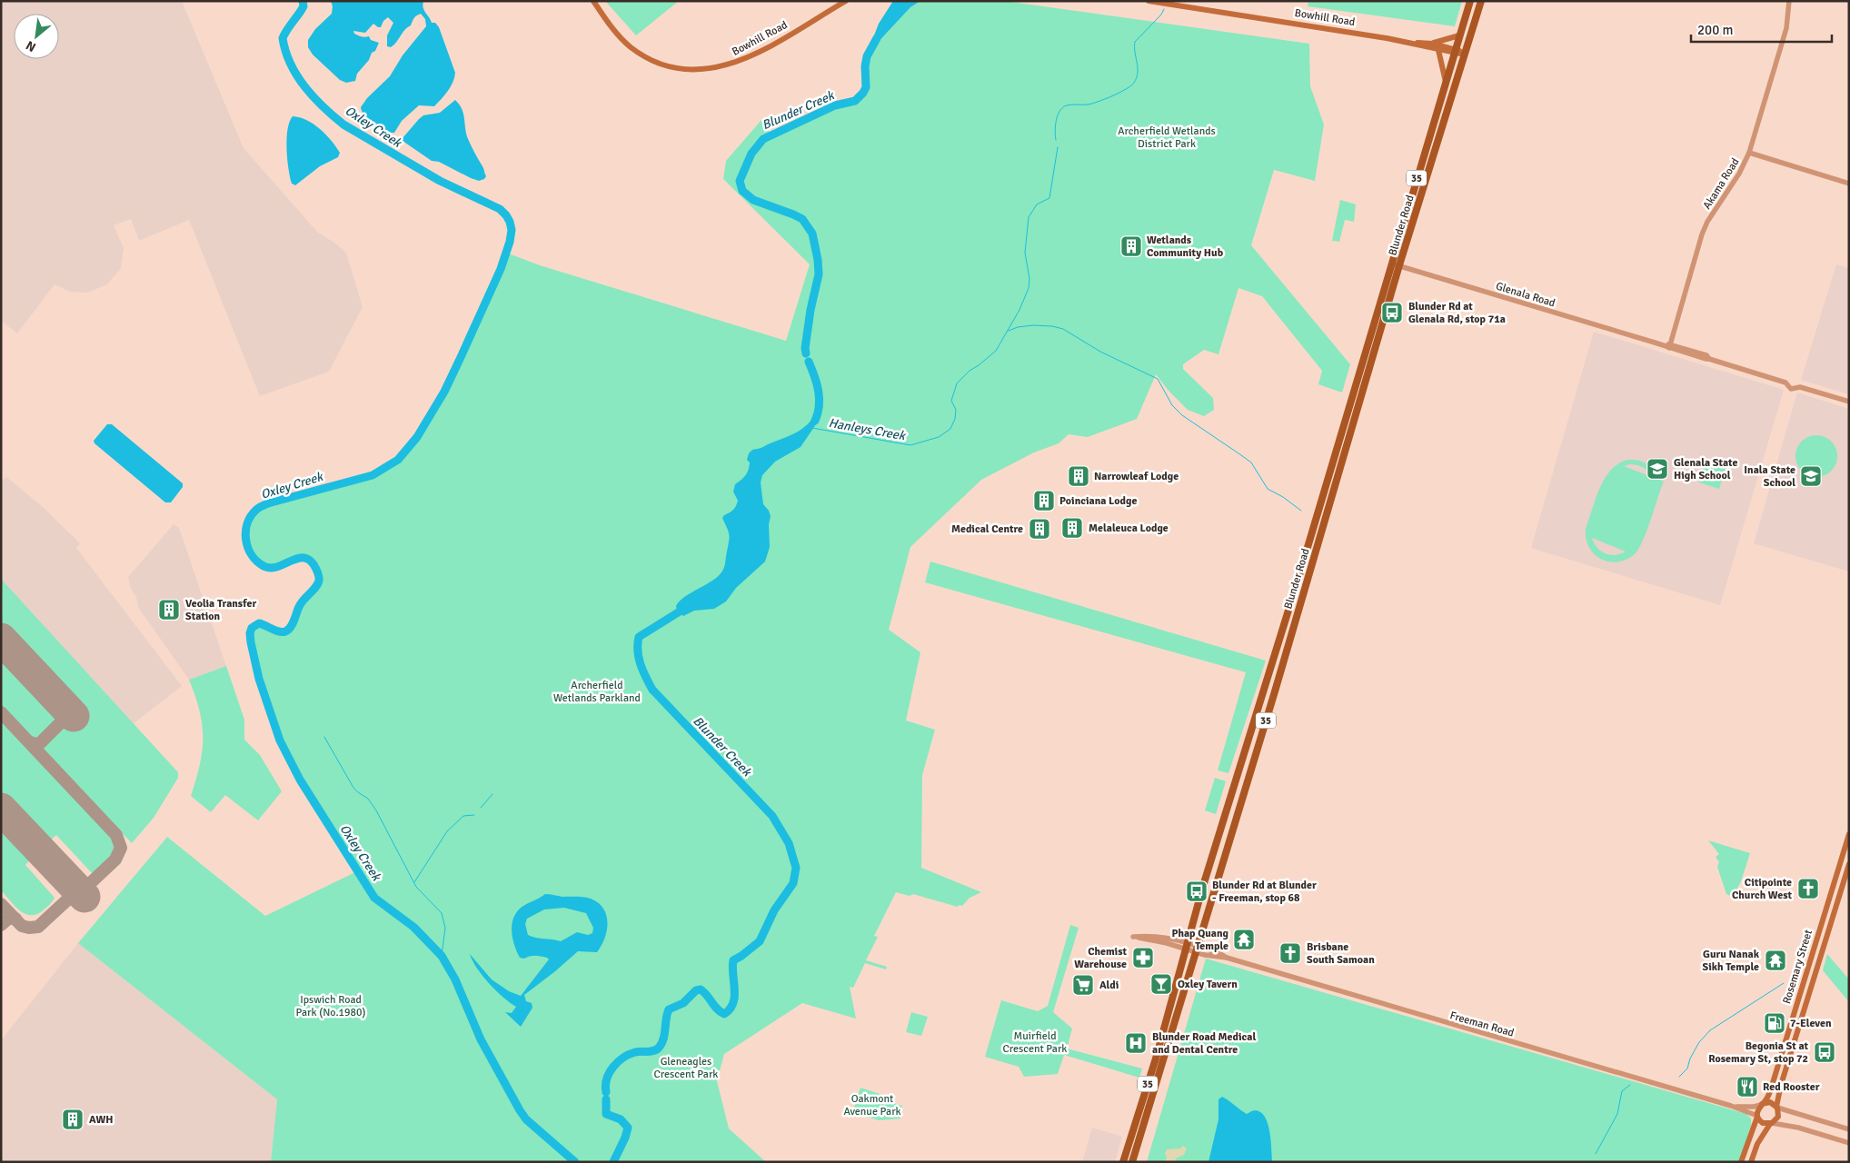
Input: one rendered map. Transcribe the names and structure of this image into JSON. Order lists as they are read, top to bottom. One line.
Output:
{"streets":{"main road":["Bowhill Road","35","Blunder Road","Rosemary Street"],"street":["Akama Road","Glenala Road","Freeman Road"]},"crossings":[["Bowhill Road","Blunder Road"],["Akama Road","Glenala Road"],["Blunder Road","Glenala Road"],["Blunder Road","Freeman Road"],["Rosemary Street","Freeman Road"]],"water":["Blunder Creek","Oxley Creek","Hanleys Creek"],"parks":["Archerfield Wetlands District Park","Archerfield Wetlands Parkland","Ipswich Road Park (No.1980)","Muirfield Crescent Park","Gleneagles Crescent Park","Oakmont Avenue Park"],"places":{"building":["Wetlands Community Hub","Narrowleaf Lodge","Poinciana Lodge","Melaleuca Lodge","Medical Centre","Veolia Transfer Station","AWH"],"bus stop":["Blunder Rd at Glenala Rd, stop 71a","Blunder Rd at Blunder - Freeman, stop 68","Begonia St at Rosemary St, stop 72"],"school or university":["Glenala State High School","Inala State School"],"church":["Citipointe Church West","Brisbane South Samoan"],"temple":["Phap Quang Temple","Guru Nanak Sikh Temple"],"pharmacy":["Chemist Warehouse"],"bar":["Oxley Tavern"],"supermarket":["Aldi"],"fuel station":["7-Eleven"],"hospital":["Blunder Road Medical and Dental Centre"],"restaurant":["Red Rooster"]},"scale_bar":"200 m","north":"bottom left"}
